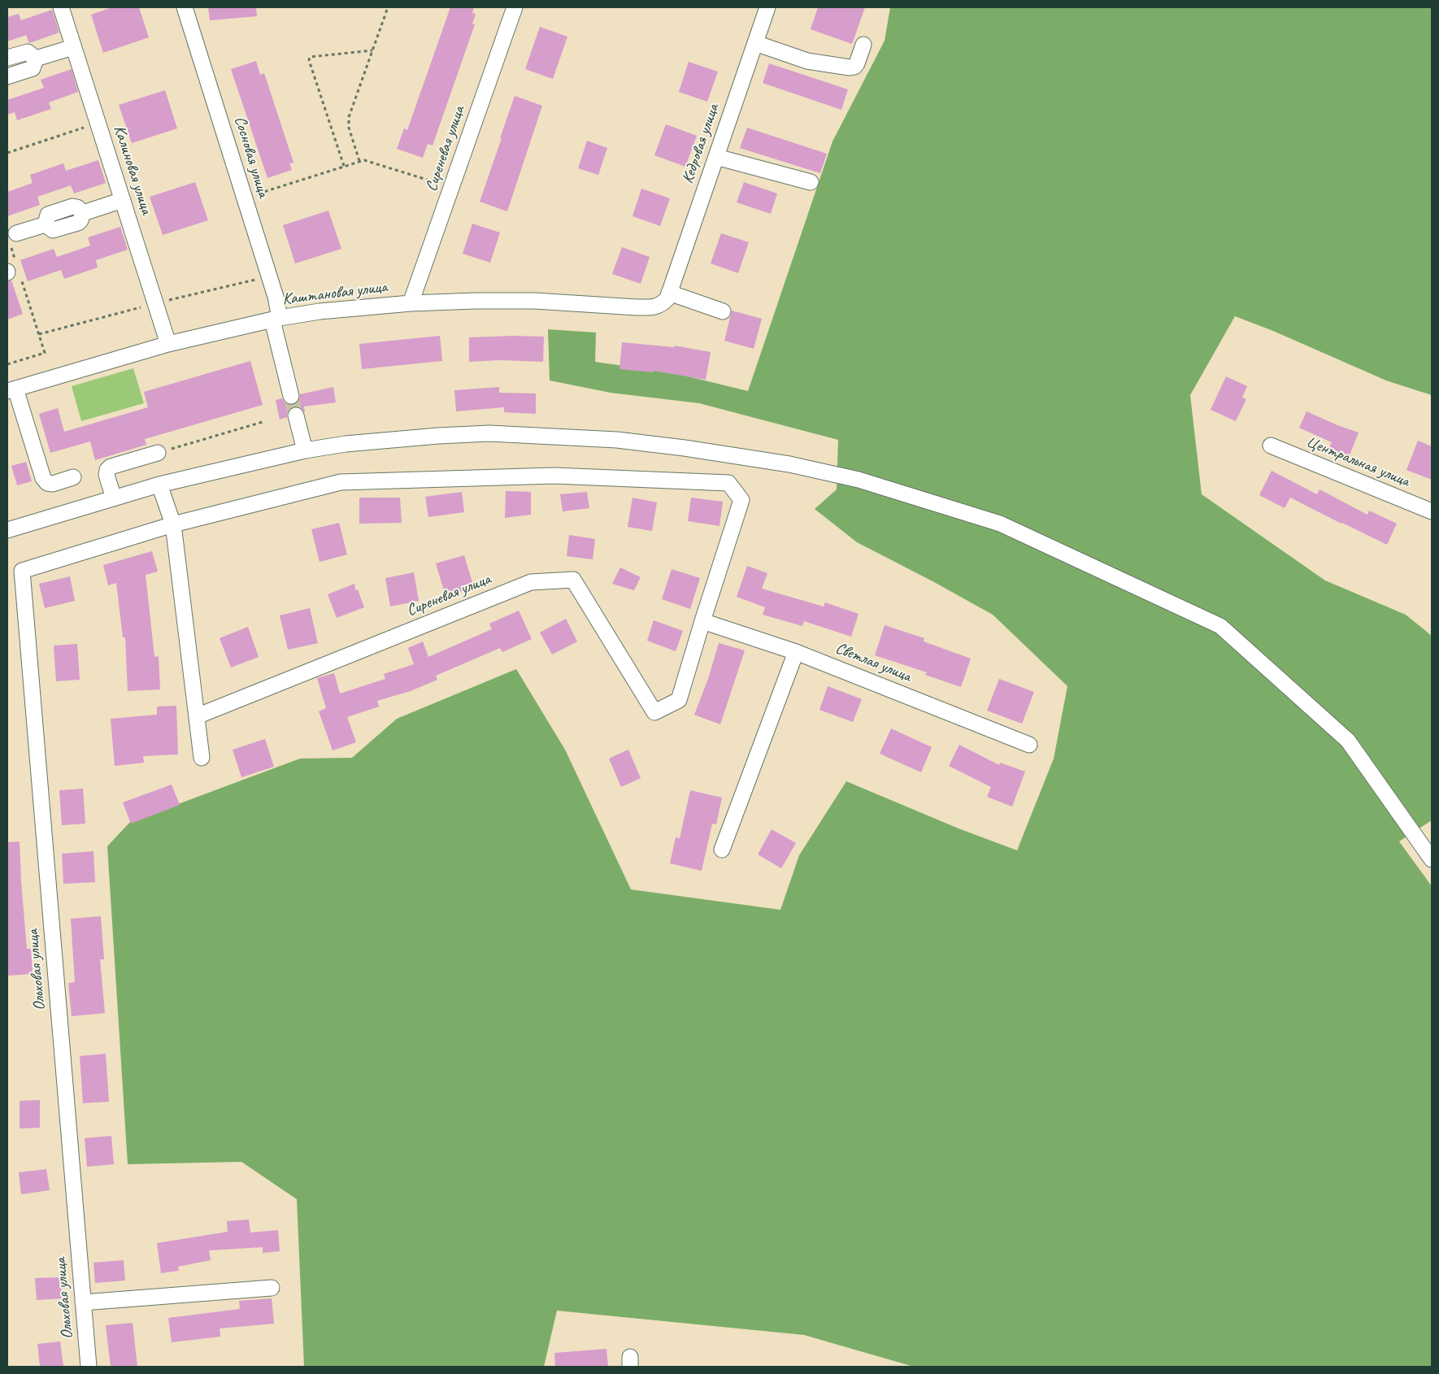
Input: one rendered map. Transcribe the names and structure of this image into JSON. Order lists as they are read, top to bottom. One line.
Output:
{"streets":{"street":["Кедровая улица","Сиреневая улица","Сосновая улица","Калиновая улица","Каштановая улица","Центральная улица","Светлая улица","Ольховая улица"]},"crossings":[["Кедровая улица","Каштановая улица"],["Сиреневая улица","Каштановая улица"],["Сиреневая улица","Светлая улица"],["Сосновая улица","Каштановая улица"],["Калиновая улица","Каштановая улица"]]}
